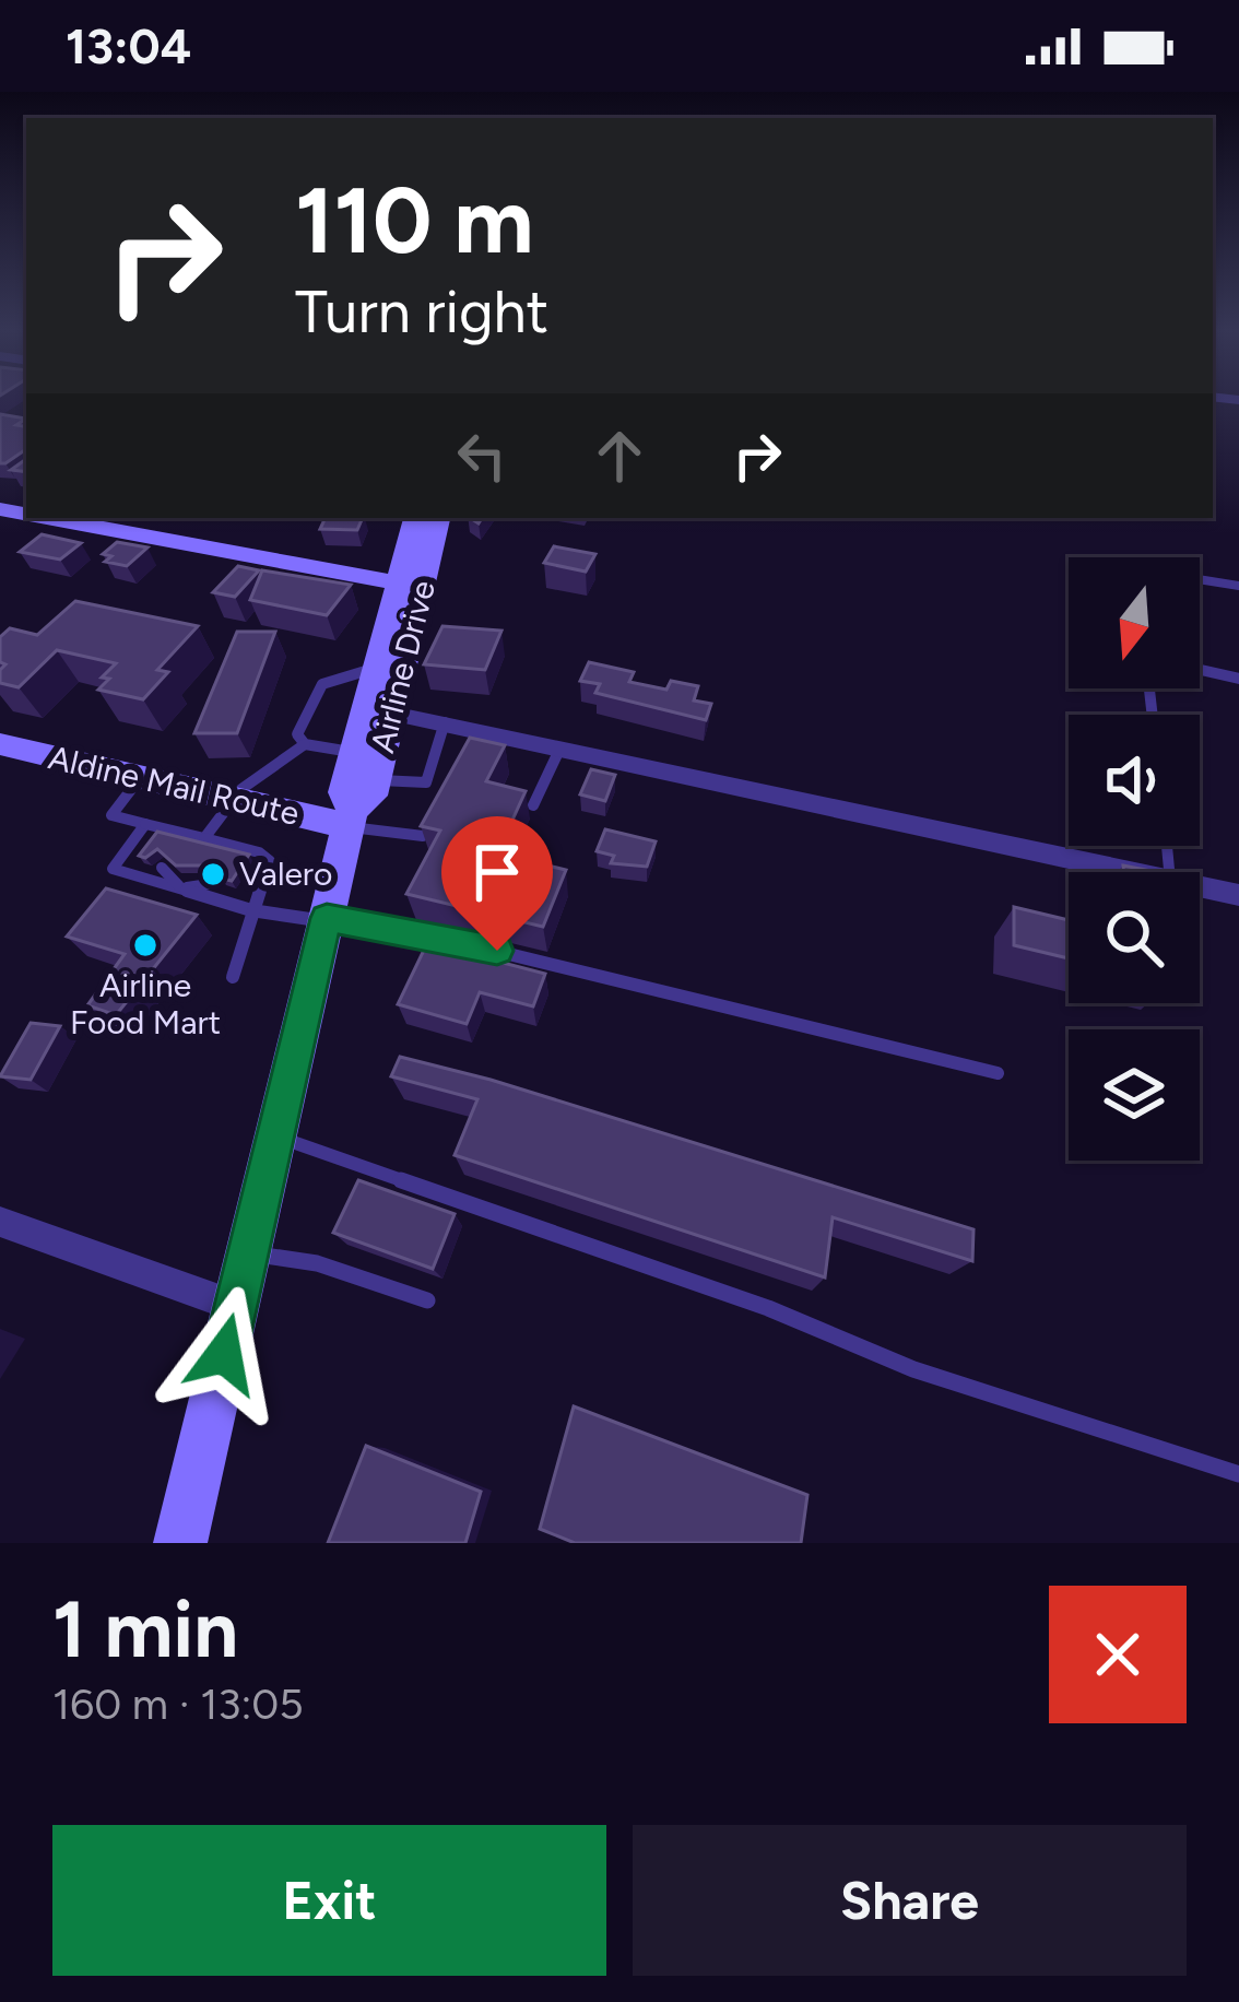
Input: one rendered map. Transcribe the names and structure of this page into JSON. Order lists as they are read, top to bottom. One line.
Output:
{"streets":{"main road":["Airline Drive","Aldine Mail Route"]},"crossings":[["Airline Drive","Aldine Mail Route"]],"places":["Valero","Airline Food Mart"],"north":"bottom","page":{"status":"13:04","turn":["110 m","Turn right"],"heading":["1 min","160 m · 13:05"],"buttons":["Exit","Share"]}}
